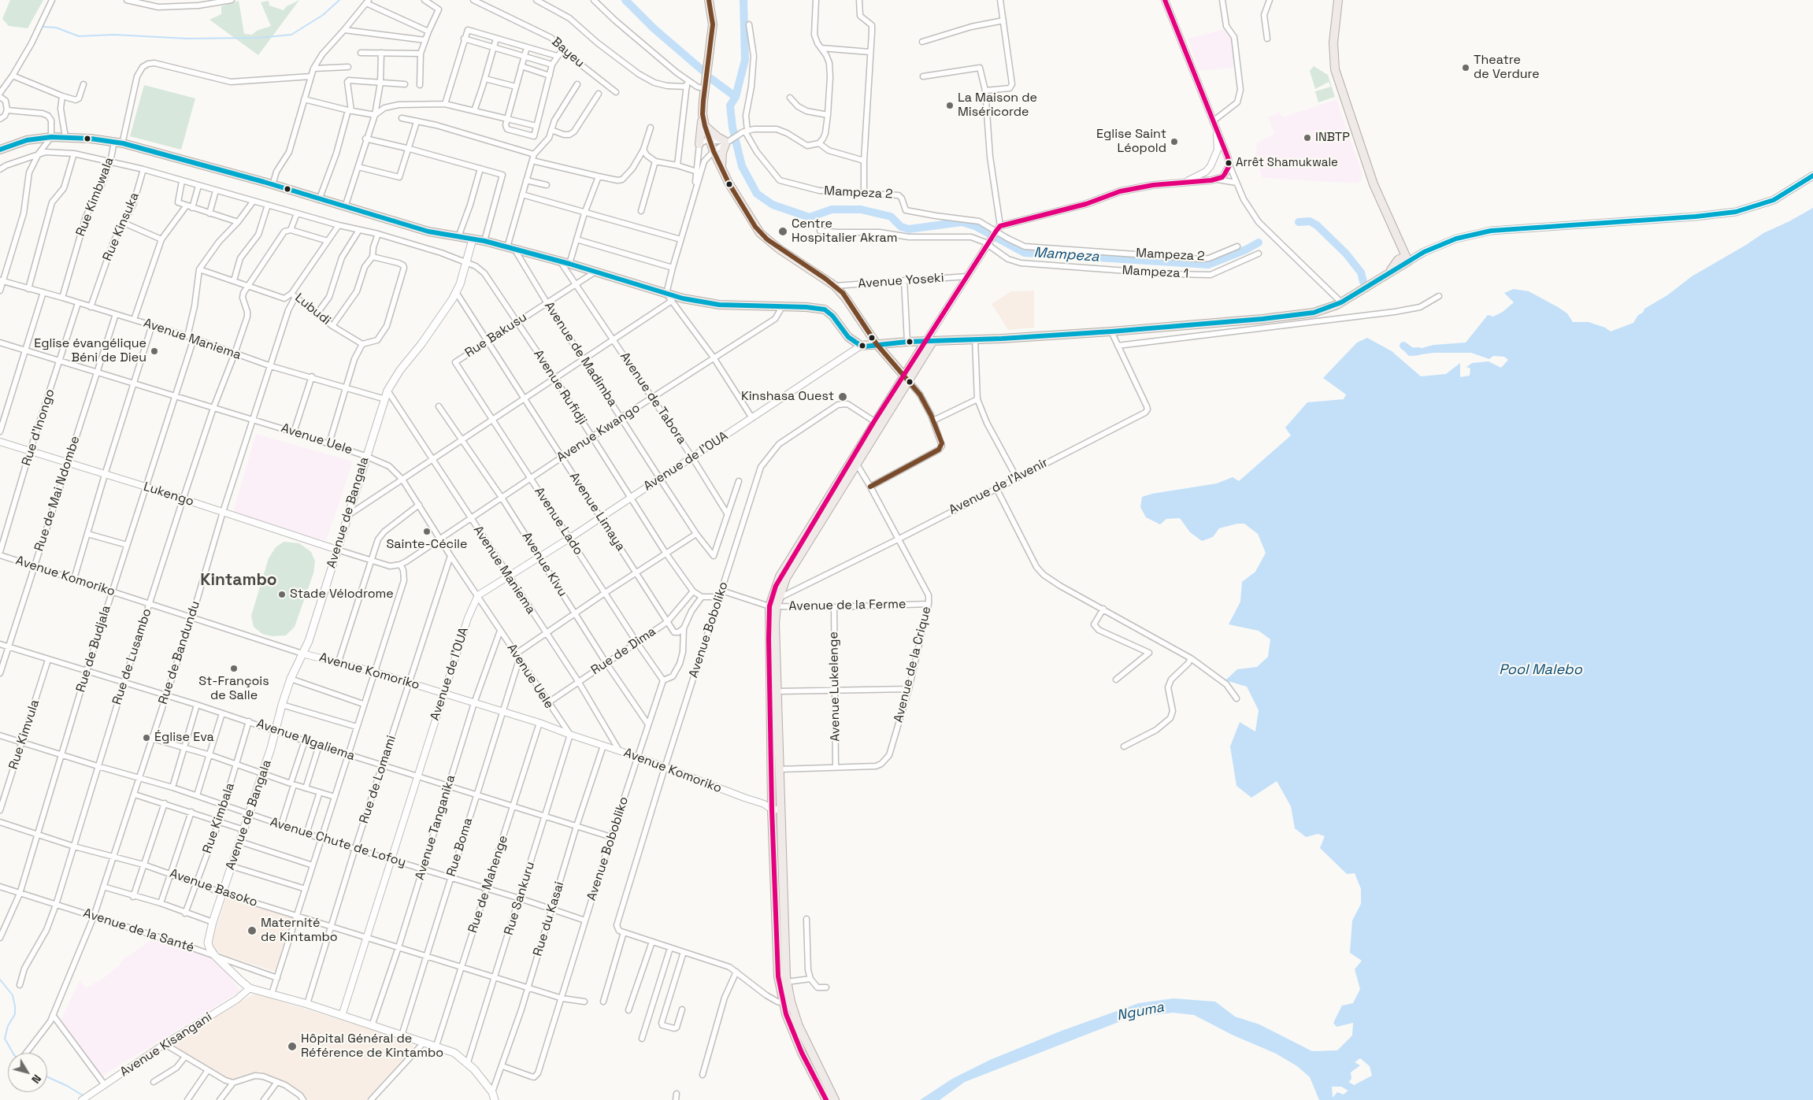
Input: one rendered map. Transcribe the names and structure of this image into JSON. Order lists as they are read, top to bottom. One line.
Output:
{"streets":{"main road":["Avenue de Bangala"],"street":["Bayeu","Mampeza 2","Rue Kimbwala","Rue Kinsuka","Mampeza 1","Avenue Yoseki","Lubudi","Rue Bakusu","Avenue Maniema","Avenue de Madimba","Avenue Rufidji","Avenue de Tabora","Rue d'Inongo","Avenue Kwango","Avenue Uele","Avenue de l’OUA","Avenue de l'Avenir","Rue de Mai Ndombe","Lukengo","Avenue Limaya","Avenue Lado","Avenue Kivu","Avenue Komoriko","Avenue de la Ferme","Avenue Boboliko","Rue de Budjala","Rue de Dima","Rue de Bandundu","Rue de Lusambo","Avenue de la Crique","Avenue Lukelenge","Rue Kimvula","Avenue Ngaliema","Rue de Lomami","Rue Kimbala","Avenue Tanganika","Avenue Chute de Lofoy","Rue Boma","Avenue Bobobliko","Rue de Mahenge","Avenue Basoko","Rue Sankuru","Rue du Kasai","Avenue de la Santé","Avenue Kisangani"]},"crossings":[["Rue Kimbwala","Avenue Maniema"],["Rue Kimbwala","Avenue Rufidji"],["Rue Kinsuka","Avenue Maniema"],["Rue Kinsuka","Avenue Rufidji"],["Lubudi","Avenue Rufidji"],["Lubudi","Rue de Bandundu"],["Rue Bakusu","Avenue de Madimba"],["Rue Bakusu","Avenue Rufidji"],["Rue Bakusu","Avenue de Tabora"],["Rue Bakusu","Avenue Limaya"],["Rue Bakusu","Avenue Lado"],["Avenue Maniema","Rue d'Inongo"],["Avenue Maniema","Avenue Kwango"],["Avenue Maniema","Avenue de l’OUA"],["Avenue Maniema","Rue de Mai Ndombe"],["Avenue Maniema","Avenue de Bangala"],["Avenue Maniema","Avenue Komoriko"],["Avenue Maniema","Rue de Budjala"],["Avenue Maniema","Rue de Dima"],["Avenue Maniema","Rue de Bandundu"],["Avenue Maniema","Rue de Lusambo"],["Avenue de Madimba","Avenue de Tabora"],["Avenue de Madimba","Avenue Kwango"],["Avenue de Madimba","Avenue de l’OUA"],["Avenue Rufidji","Avenue Kwango"],["Avenue Rufidji","Avenue de l’OUA"],["Avenue Rufidji","Avenue de Bangala"],["Avenue Rufidji","Rue de Dima"],["Avenue de Tabora","Avenue Kwango"],["Avenue de Tabora","Avenue de l’OUA"],["Rue d'Inongo","Avenue Uele"],["Rue d'Inongo","Lukengo"],["Rue d'Inongo","Avenue Komoriko"],["Avenue Kwango","Avenue Uele"],["Avenue Kwango","Avenue Limaya"],["Avenue Kwango","Avenue Lado"],["Avenue Kwango","Avenue Kivu"],["Avenue Uele","Avenue de l’OUA"],["Avenue Uele","Rue de Mai Ndombe"],["Avenue Uele","Avenue de Bangala"],["Avenue Uele","Avenue Komoriko"],["Avenue Uele","Rue de Budjala"],["Avenue Uele","Rue de Dima"],["Avenue Uele","Rue de Bandundu"],["Avenue Uele","Rue de Lusambo"],["Avenue Uele","Rue de Lomami"],["Avenue Uele","Avenue Tanganika"],["Avenue Uele","Rue Boma"],["Avenue Uele","Rue Sankuru"],["Avenue de l’OUA","Avenue Limaya"],["Avenue de l’OUA","Avenue Lado"],["Avenue de l’OUA","Avenue Kivu"],["Avenue de l’OUA","Avenue Komoriko"],["Avenue de l’OUA","Avenue Ngaliema"],["Avenue de l’OUA","Avenue Chute de Lofoy"],["Avenue de l’OUA","Avenue Basoko"],["Avenue de l'Avenir","Avenue de la Ferme"],["Avenue de l'Avenir","Avenue de la Crique"],["Rue de Mai Ndombe","Lukengo"],["Rue de Mai Ndombe","Avenue Komoriko"],["Rue de Mai Ndombe","Avenue Ngaliema"],["Lukengo","Avenue de Bangala"],["Lukengo","Rue de Budjala"],["Lukengo","Rue de Bandundu"],["Lukengo","Rue de Lusambo"],["Avenue Limaya","Avenue de Bangala"],["Avenue Limaya","Rue de Dima"],["Avenue de Bangala","Avenue Komoriko"],["Avenue de Bangala","Avenue Ngaliema"],["Avenue de Bangala","Avenue Chute de Lofoy"],["Avenue de Bangala","Avenue Basoko"],["Avenue de Bangala","Avenue de la Santé"],["Avenue de Bangala","Avenue Kisangani"],["Avenue Lado","Rue de Dima"],["Avenue Lado","Avenue Bobobliko"],["Avenue Kivu","Rue de Dima"],["Avenue Kivu","Avenue Bobobliko"],["Avenue Komoriko","Avenue Boboliko"],["Avenue Komoriko","Rue de Budjala"],["Avenue Komoriko","Rue de Bandundu"],["Avenue Komoriko","Rue de Lusambo"],["Avenue Komoriko","Rue de Lomami"],["Avenue Komoriko","Avenue Tanganika"],["Avenue Komoriko","Rue Boma"],["Avenue Komoriko","Avenue Bobobliko"],["Avenue Komoriko","Rue de Mahenge"],["Avenue Komoriko","Rue Sankuru"],["Avenue Komoriko","Rue du Kasai"],["Avenue de la Ferme","Avenue Boboliko"],["Avenue de la Ferme","Avenue de la Crique"],["Avenue de la Ferme","Avenue Lukelenge"],["Rue de Budjala","Avenue Ngaliema"],["Rue de Budjala","Avenue Chute de Lofoy"],["Rue de Budjala","Avenue Basoko"],["Rue de Budjala","Avenue de la Santé"],["Rue de Bandundu","Avenue Ngaliema"],["Rue de Bandundu","Avenue Chute de Lofoy"],["Rue de Bandundu","Avenue Basoko"],["Rue de Bandundu","Avenue de la Santé"],["Rue de Lusambo","Avenue Ngaliema"],["Rue de Lusambo","Avenue Chute de Lofoy"],["Rue de Lusambo","Avenue Basoko"],["Rue de Lusambo","Avenue de la Santé"],["Avenue de la Crique","Avenue Lukelenge"],["Rue Kimvula","Avenue Ngaliema"],["Rue Kimvula","Avenue Chute de Lofoy"],["Avenue Ngaliema","Rue de Lomami"],["Avenue Ngaliema","Rue Kimbala"],["Avenue Ngaliema","Avenue Tanganika"],["Avenue Ngaliema","Rue Boma"],["Avenue Ngaliema","Avenue Bobobliko"],["Avenue Ngaliema","Rue de Mahenge"],["Avenue Ngaliema","Rue Sankuru"],["Avenue Ngaliema","Rue du Kasai"],["Rue de Lomami","Avenue Chute de Lofoy"],["Rue de Lomami","Avenue Basoko"],["Rue Kimbala","Avenue Chute de Lofoy"],["Rue Kimbala","Avenue Basoko"],["Avenue Tanganika","Avenue Chute de Lofoy"],["Avenue Tanganika","Avenue Basoko"],["Avenue Chute de Lofoy","Rue Boma"],["Avenue Chute de Lofoy","Avenue Bobobliko"],["Avenue Chute de Lofoy","Rue de Mahenge"],["Avenue Chute de Lofoy","Rue Sankuru"],["Avenue Chute de Lofoy","Rue du Kasai"],["Rue Boma","Avenue Basoko"],["Avenue Bobobliko","Avenue Basoko"],["Avenue Bobobliko","Rue du Kasai"],["Rue de Mahenge","Avenue Basoko"],["Avenue Basoko","Rue Sankuru"],["Avenue Basoko","Rue du Kasai"]],"districts":["Kintambo"],"water":["Mampeza","Pool Malebo","Nguma"],"places":["Theatre de Verdure","La Maison de Miséricorde","INBTP","Eglise Saint Léopold","Arrêt Shamukwale","Centre Hospitalier Akram","Eglise évangélique Béni de Dieu","Kinshasa Ouest","Sainte-Cécile","Stade Vélodrome","St-François de Salle","Église Eva","Maternité de Kintambo","Hôpital Général de Référence de Kintambo"],"north":"bottom right"}
